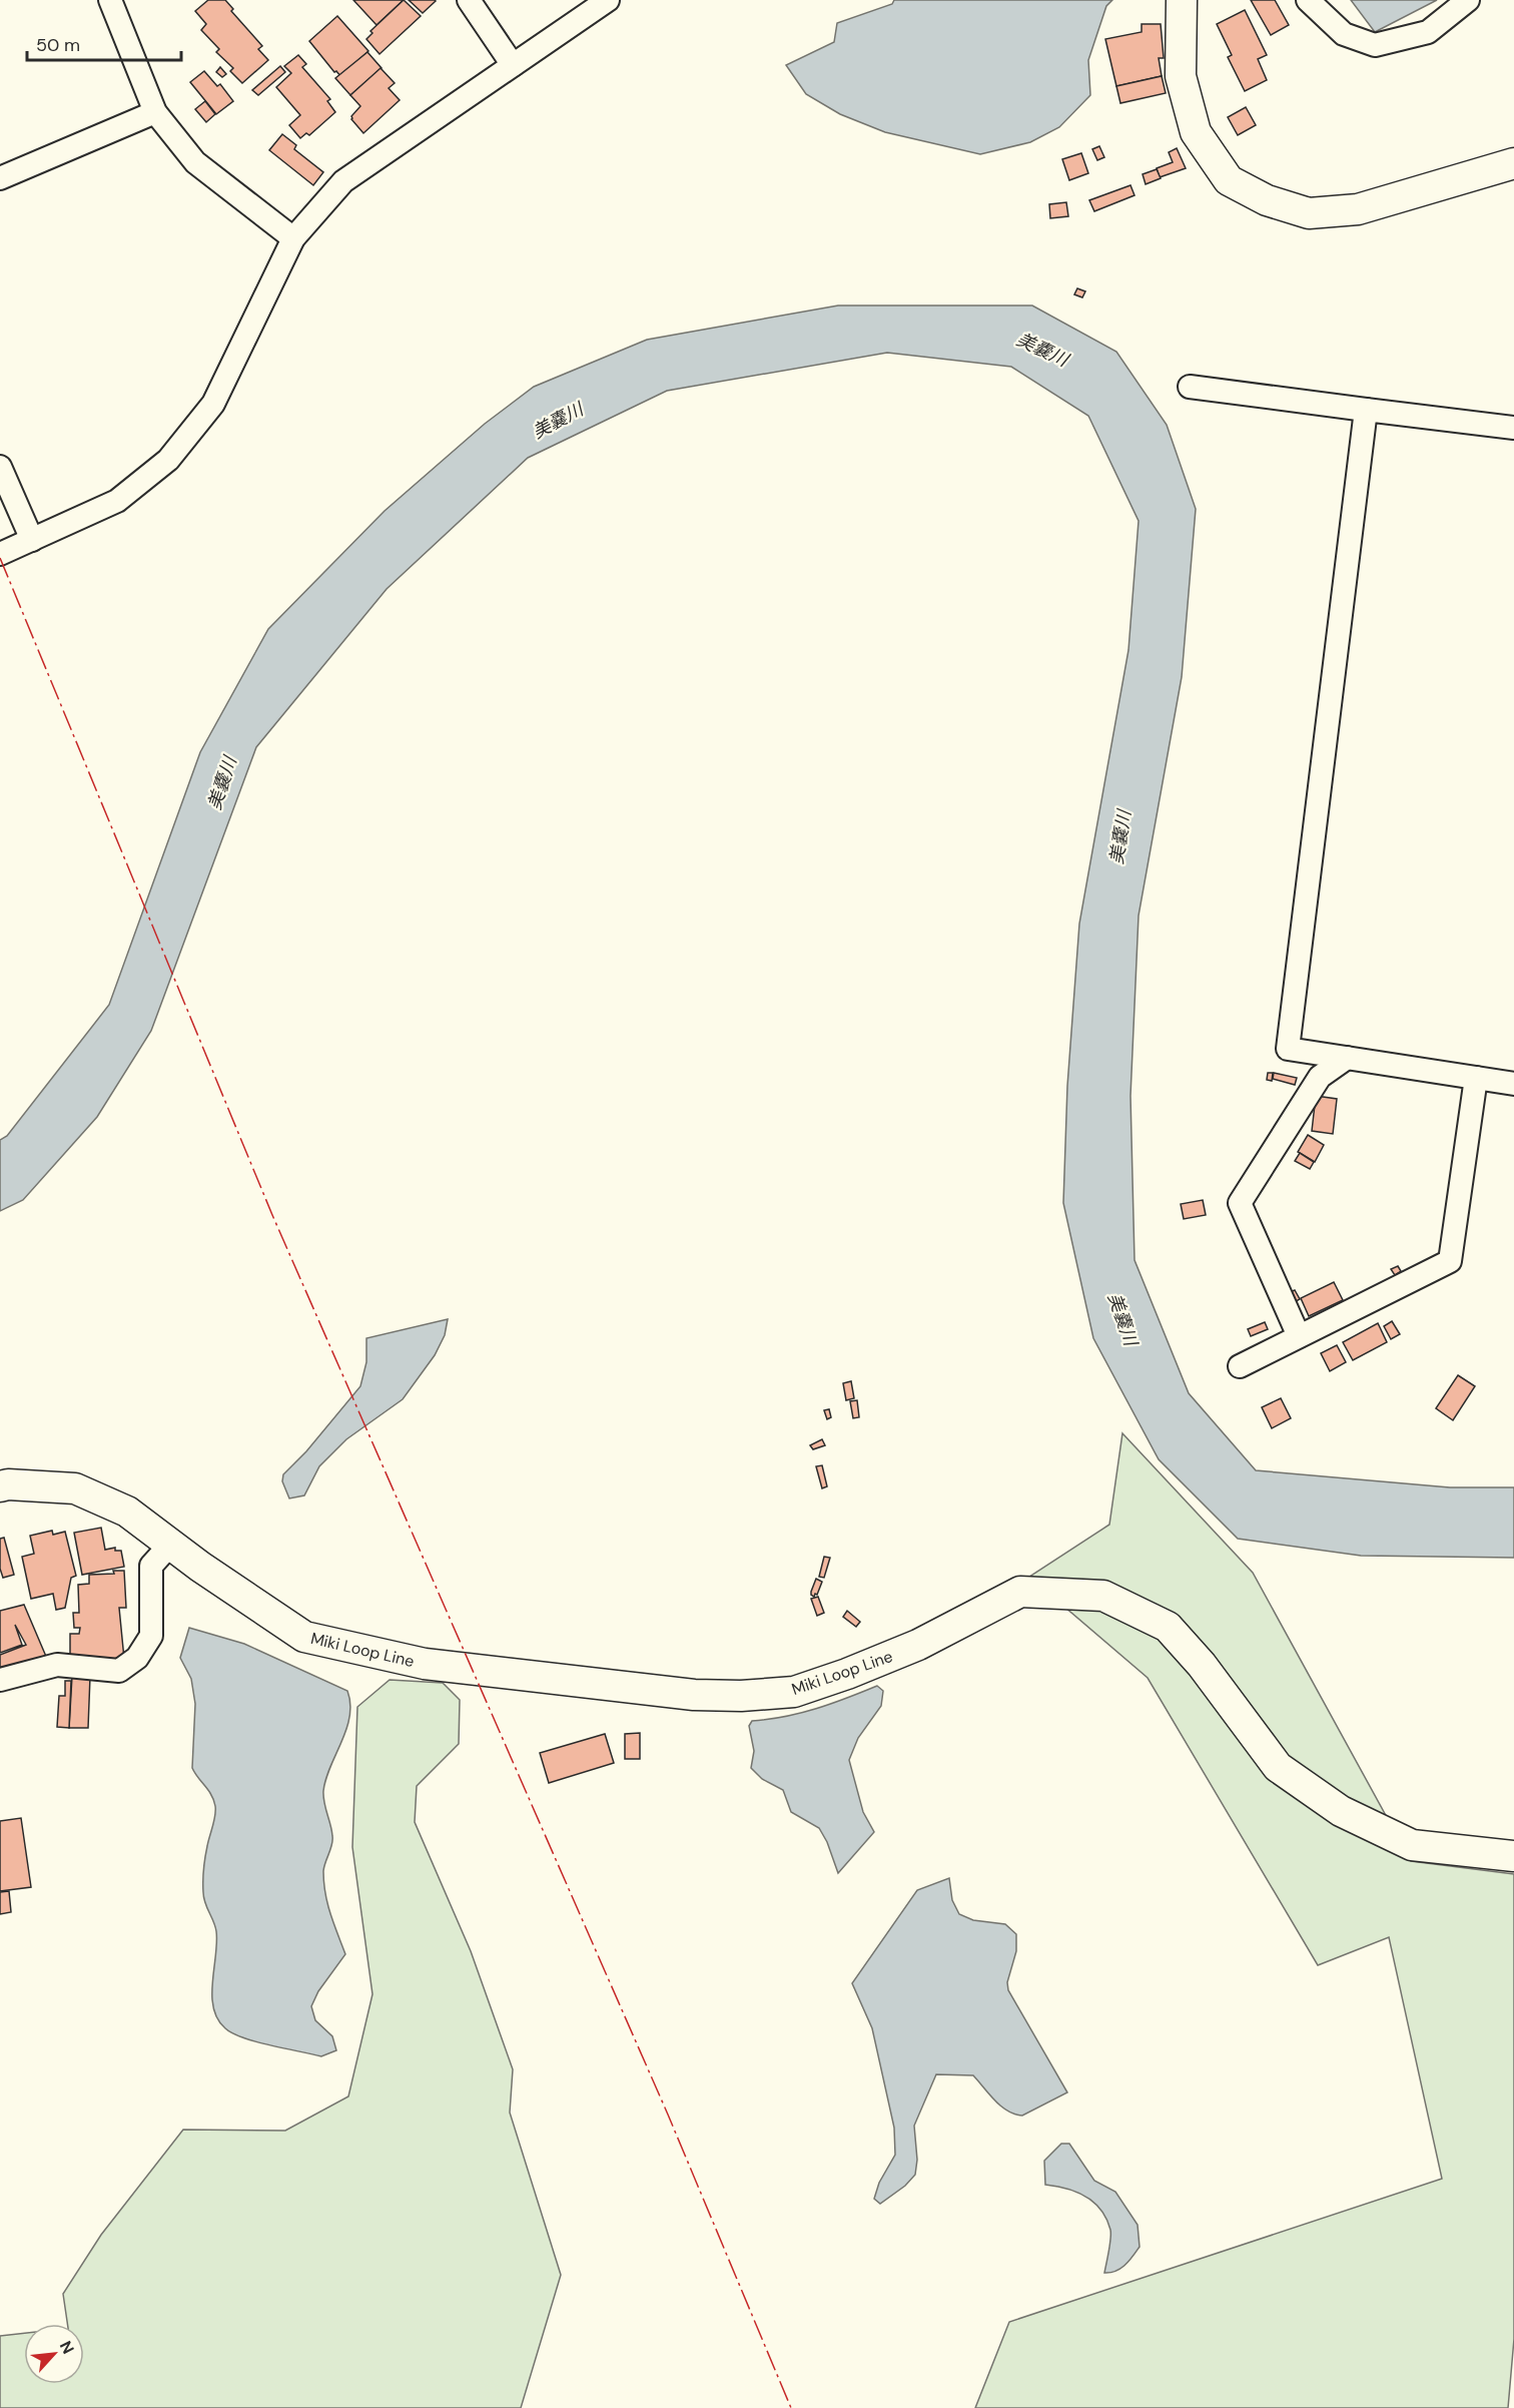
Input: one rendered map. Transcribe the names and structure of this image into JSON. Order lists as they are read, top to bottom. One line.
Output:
{"streets":{"main road":["Miki Loop Line"]},"water":["美嚢川"],"scale_bar":"50 m","north":"top right"}
